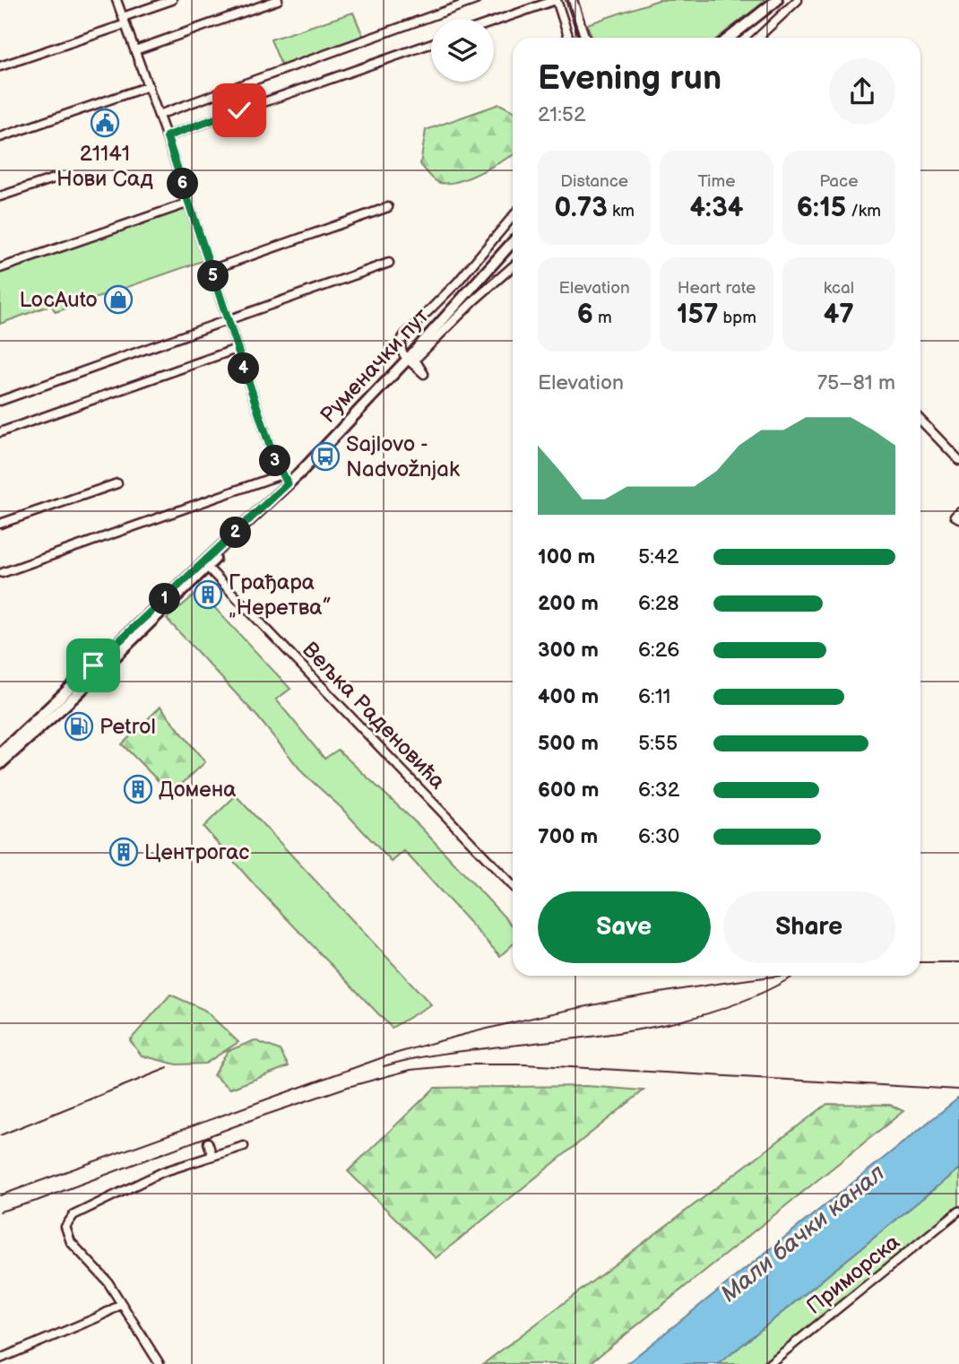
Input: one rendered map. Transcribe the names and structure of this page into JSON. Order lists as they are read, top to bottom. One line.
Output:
{"streets":{"main road":["Руменачки пут"],"street":["Вељка Раденовића","Приморска"]},"crossings":[["Руменачки пут","Вељка Раденовића"]],"water":["Мали бачки канал"],"places":{"public building":["21141 Нови Сад"],"shop":["LocAuto"],"bus stop":["Sajlovo - Nadvožnjak"],"building":["Грађара „Неретва”","Домена","Центрогас"],"fuel station":["Petrol"]},"page":{"heading":["Evening run","21:52"],"stats":[["Distance","0.73 km"],["Time","4:34"],["Pace","6:15 /km"],["Elevation","6 m"],["Heart rate","157 bpm"],["kcal","47"]],"pins":["6","5","4","3","2","1"],"chart":["Elevation","75–81 m"],"list":[{"name":"100 m","note":"5:42"},{"name":"200 m","note":"6:28"},{"name":"300 m","note":"6:26"},{"name":"400 m","note":"6:11"},{"name":"500 m","note":"5:55"},{"name":"600 m","note":"6:32"},{"name":"700 m","note":"6:30"}],"buttons":["Save","Share"]}}
